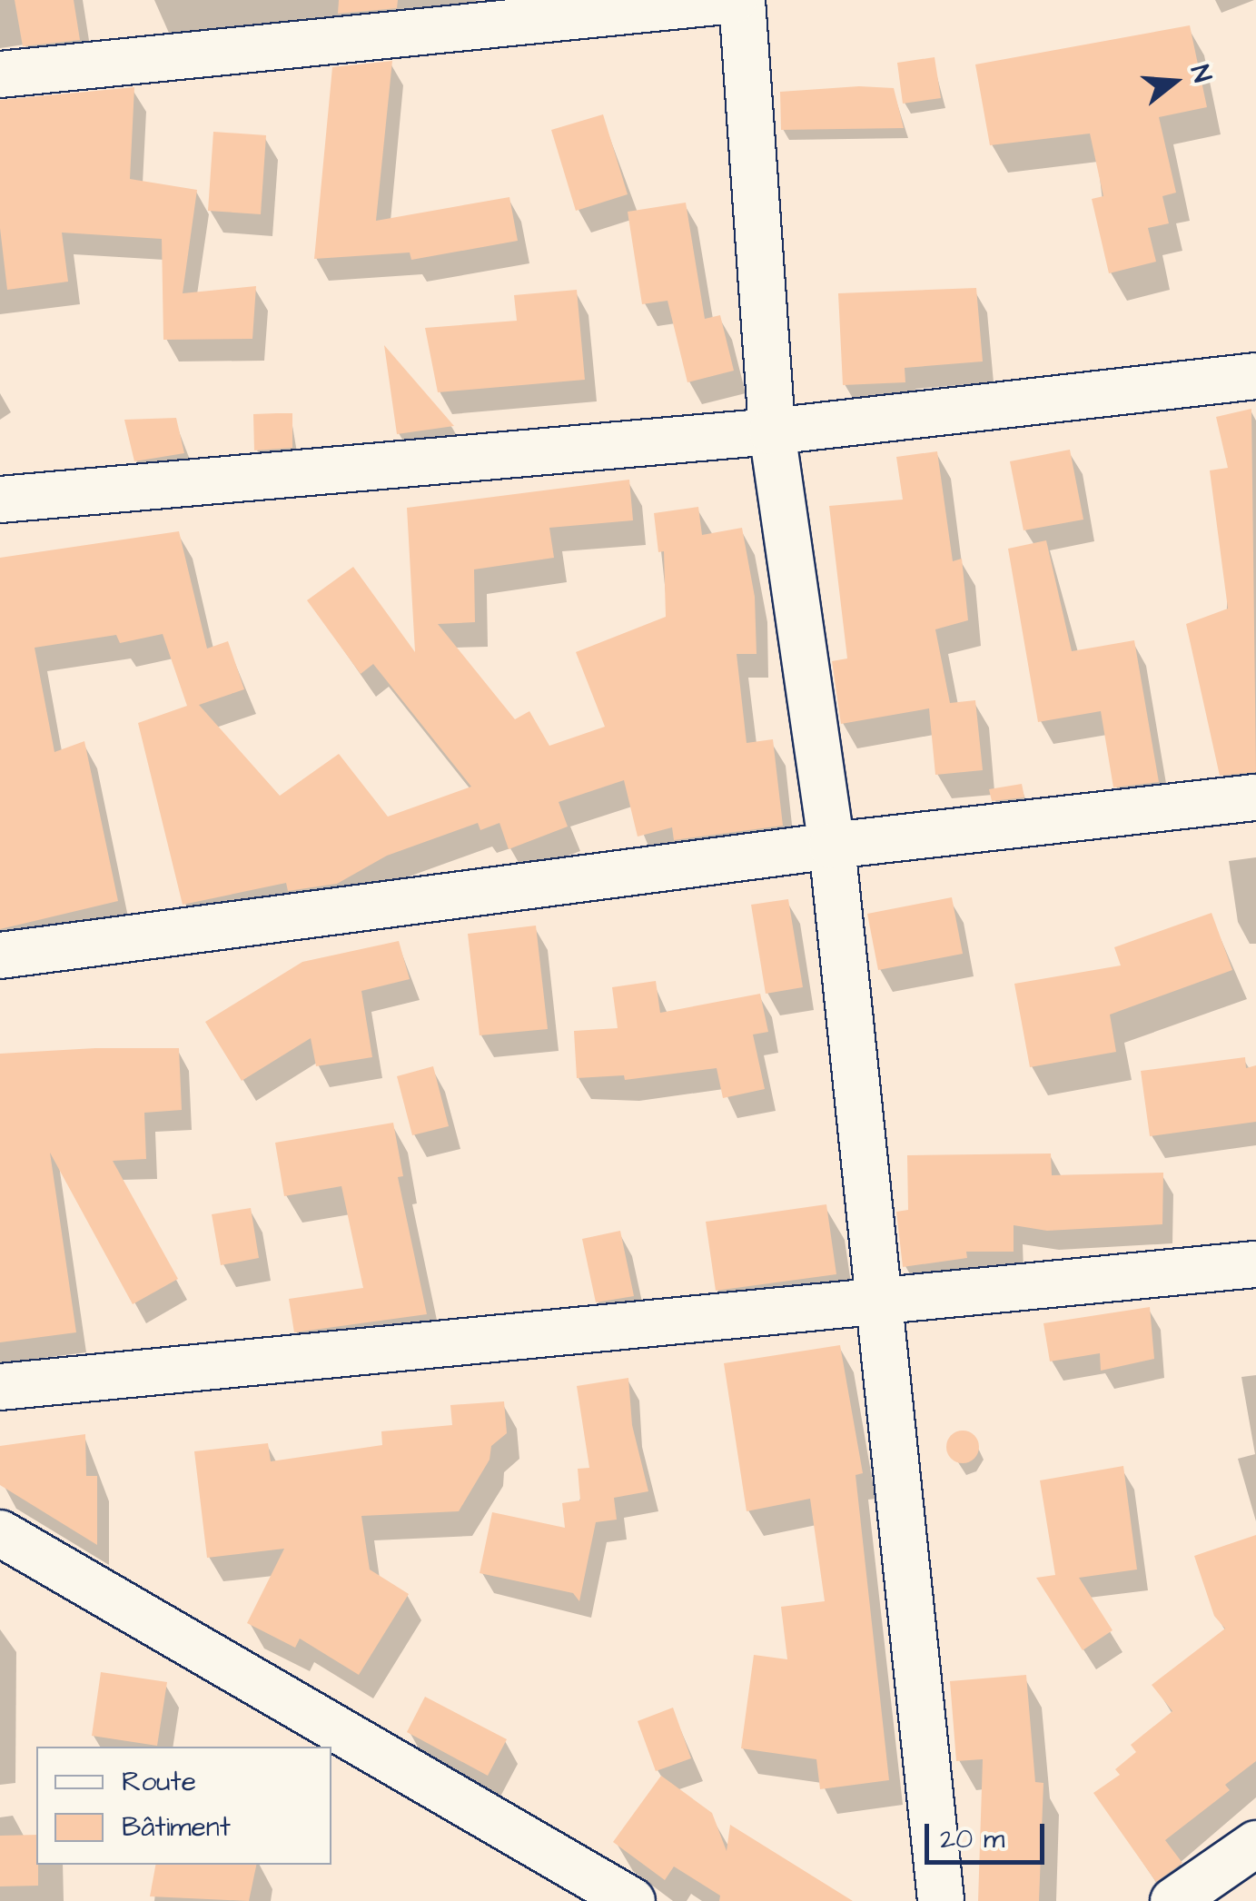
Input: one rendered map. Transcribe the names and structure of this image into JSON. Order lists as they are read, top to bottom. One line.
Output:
{"legend":["Route","Bâtiment"],"scale_bar":"20 m","north":"right"}
